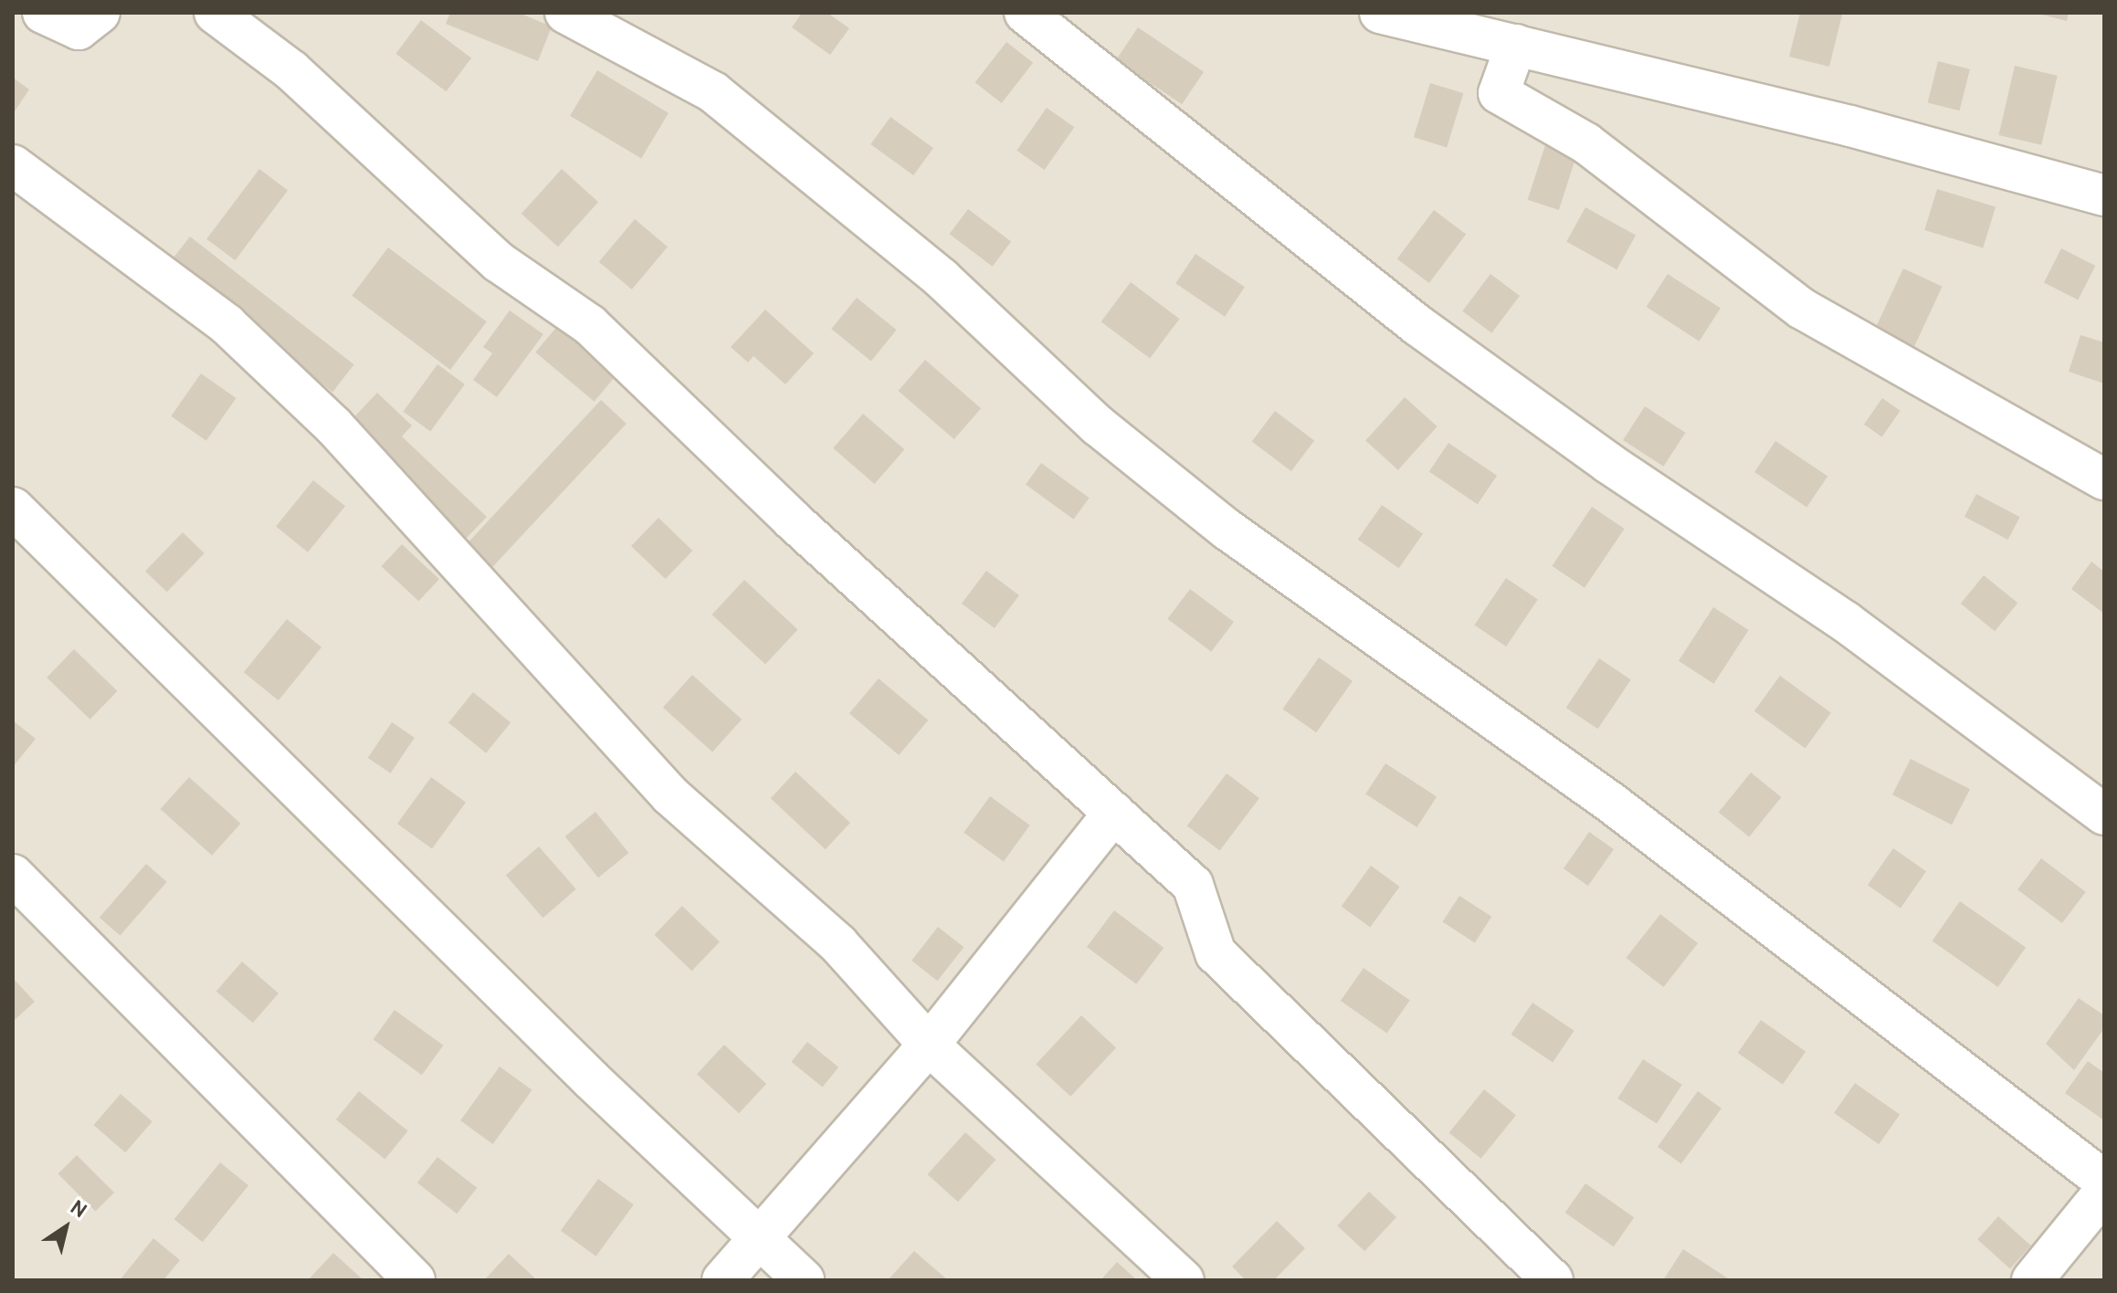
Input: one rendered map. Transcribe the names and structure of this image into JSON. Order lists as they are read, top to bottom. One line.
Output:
{"north":"top right"}
